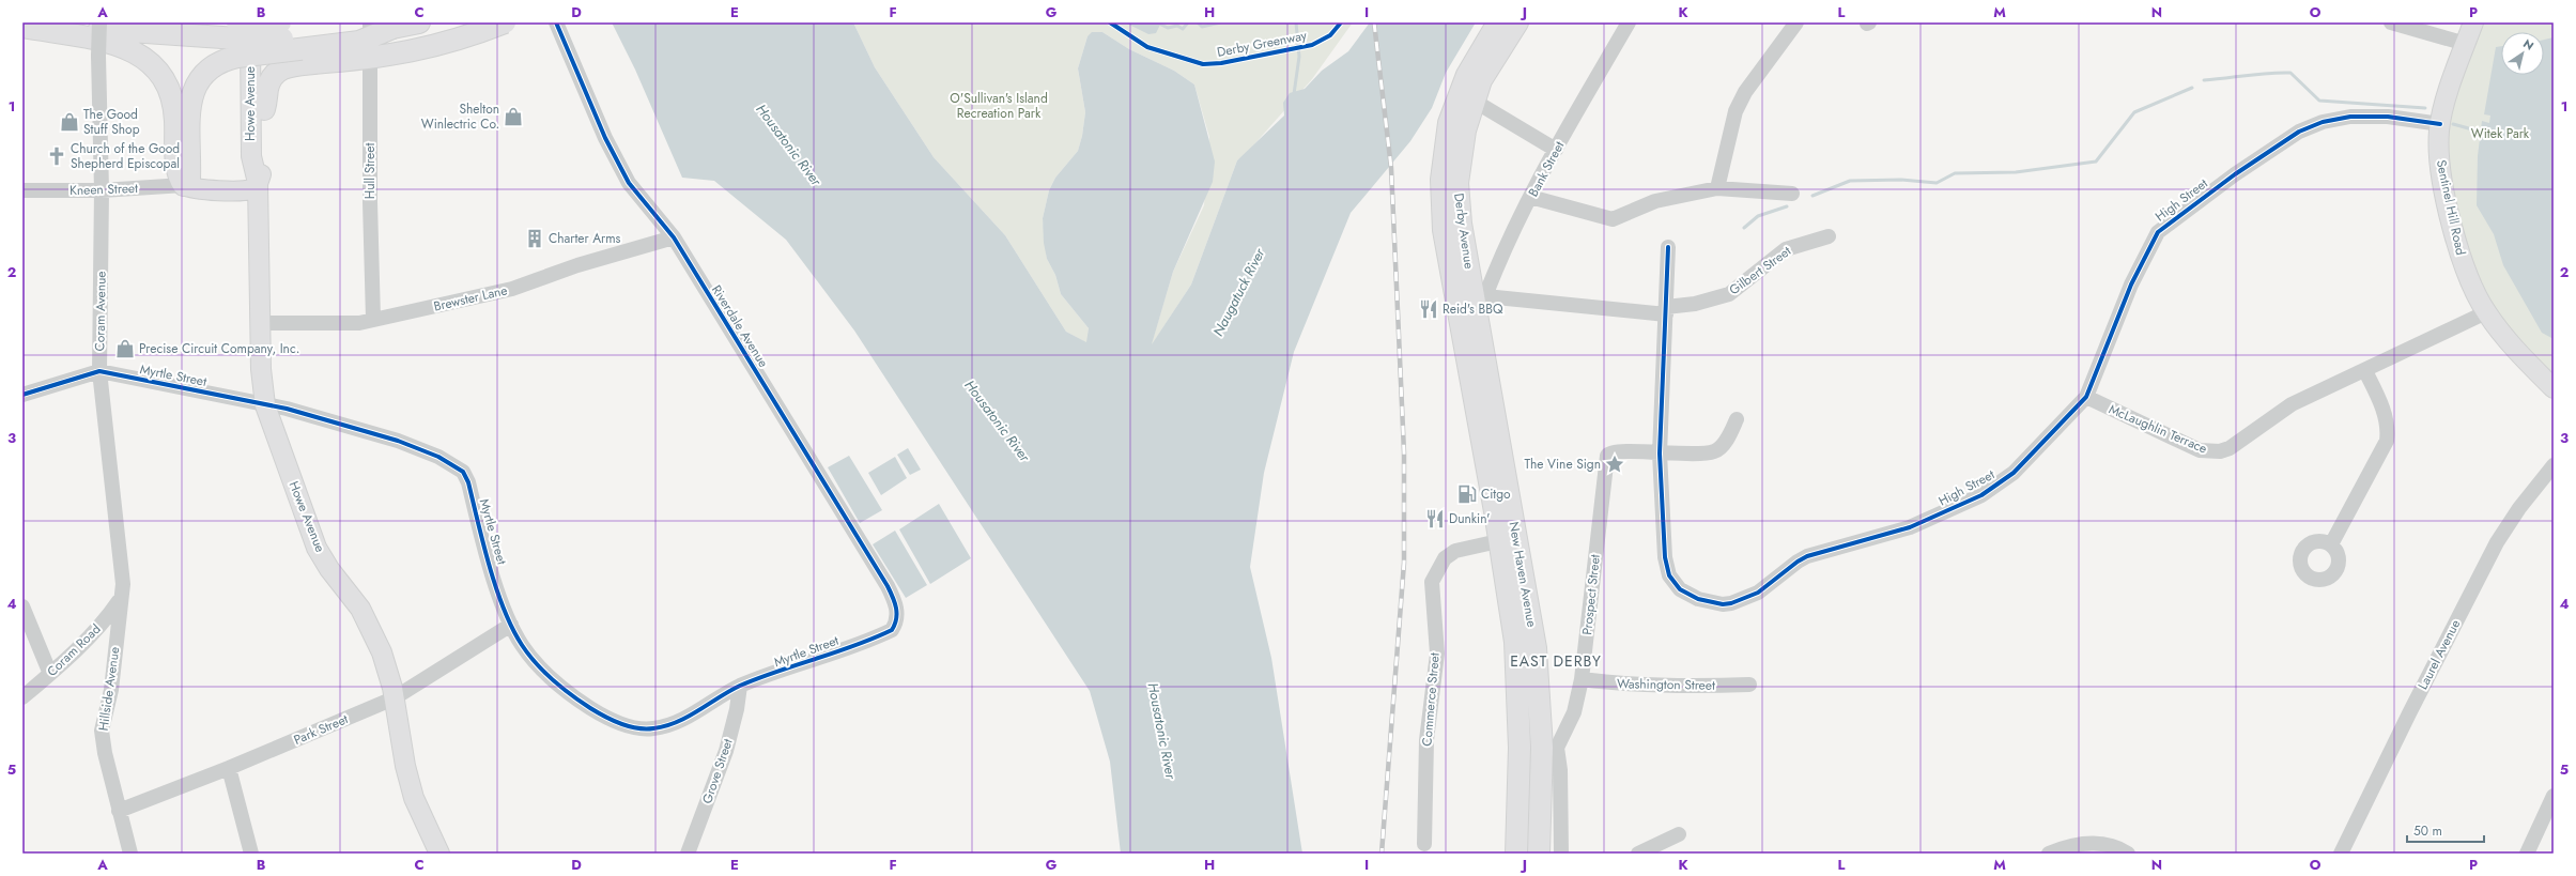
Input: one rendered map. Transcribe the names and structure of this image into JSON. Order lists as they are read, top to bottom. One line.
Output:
{"streets":{"highway":["Derby Avenue","New Haven Avenue"],"main road":["Howe Avenue","Kneen Street","Sentinel Hill Road"],"street":["Bank Street","Hull Street","High Street","Gilbert Street","Brewster Lane","Coram Avenue","Riverdale Avenue","Myrtle Street","McLaughlin Terrace","Prospect Street","Coram Road","Laurel Avenue","Washington Street","Hillside Avenue","Commerce Street","Park Street","Grove Street"],"cycle path":["Derby Greenway"]},"crossings":[["Howe Avenue","Kneen Street"],["Howe Avenue","Brewster Lane"],["Howe Avenue","Myrtle Street"],["Howe Avenue","Park Street"],["Bank Street","Derby Avenue"],["Bank Street","Gilbert Street"],["Bank Street","New Haven Avenue"],["Hull Street","Brewster Lane"],["Kneen Street","Coram Avenue"],["High Street","Sentinel Hill Road"],["High Street","Gilbert Street"],["High Street","McLaughlin Terrace"],["High Street","Prospect Street"],["Sentinel Hill Road","McLaughlin Terrace"],["Derby Avenue","Gilbert Street"],["Derby Avenue","New Haven Avenue"],["Gilbert Street","New Haven Avenue"],["Brewster Lane","Riverdale Avenue"],["Coram Avenue","Myrtle Street"],["Coram Avenue","Coram Road"],["Coram Avenue","Hillside Avenue"],["Riverdale Avenue","Myrtle Street"],["Myrtle Street","Park Street"],["Myrtle Street","Grove Street"],["New Haven Avenue","Prospect Street"],["New Haven Avenue","Commerce Street"],["Prospect Street","Washington Street"],["Coram Road","Hillside Avenue"],["Hillside Avenue","Park Street"]],"districts":["EAST DERBY"],"water":["Housatonic River","Naugatuck River"],"parks":["O'Sullivan's Island Recreation Park","Witek Park"],"places":{"shop":["Shelton Winlectric Co.","The Good Stuff Shop","Precise Circuit Company, Inc."],"church":["Church of the Good Shepherd Episcopal"],"building":["Charter Arms"],"restaurant":["Reid's BBQ","Dunkin'"],"place":["The Vine Sign"],"fuel station":["Citgo"]},"scale_bar":"50 m","north":"top right","grid":{"columns":["A","B","C","D","E","F","G","H","I","J","K","L","M","N","O","P"],"rows":["1","2","3","4","5"]}}
